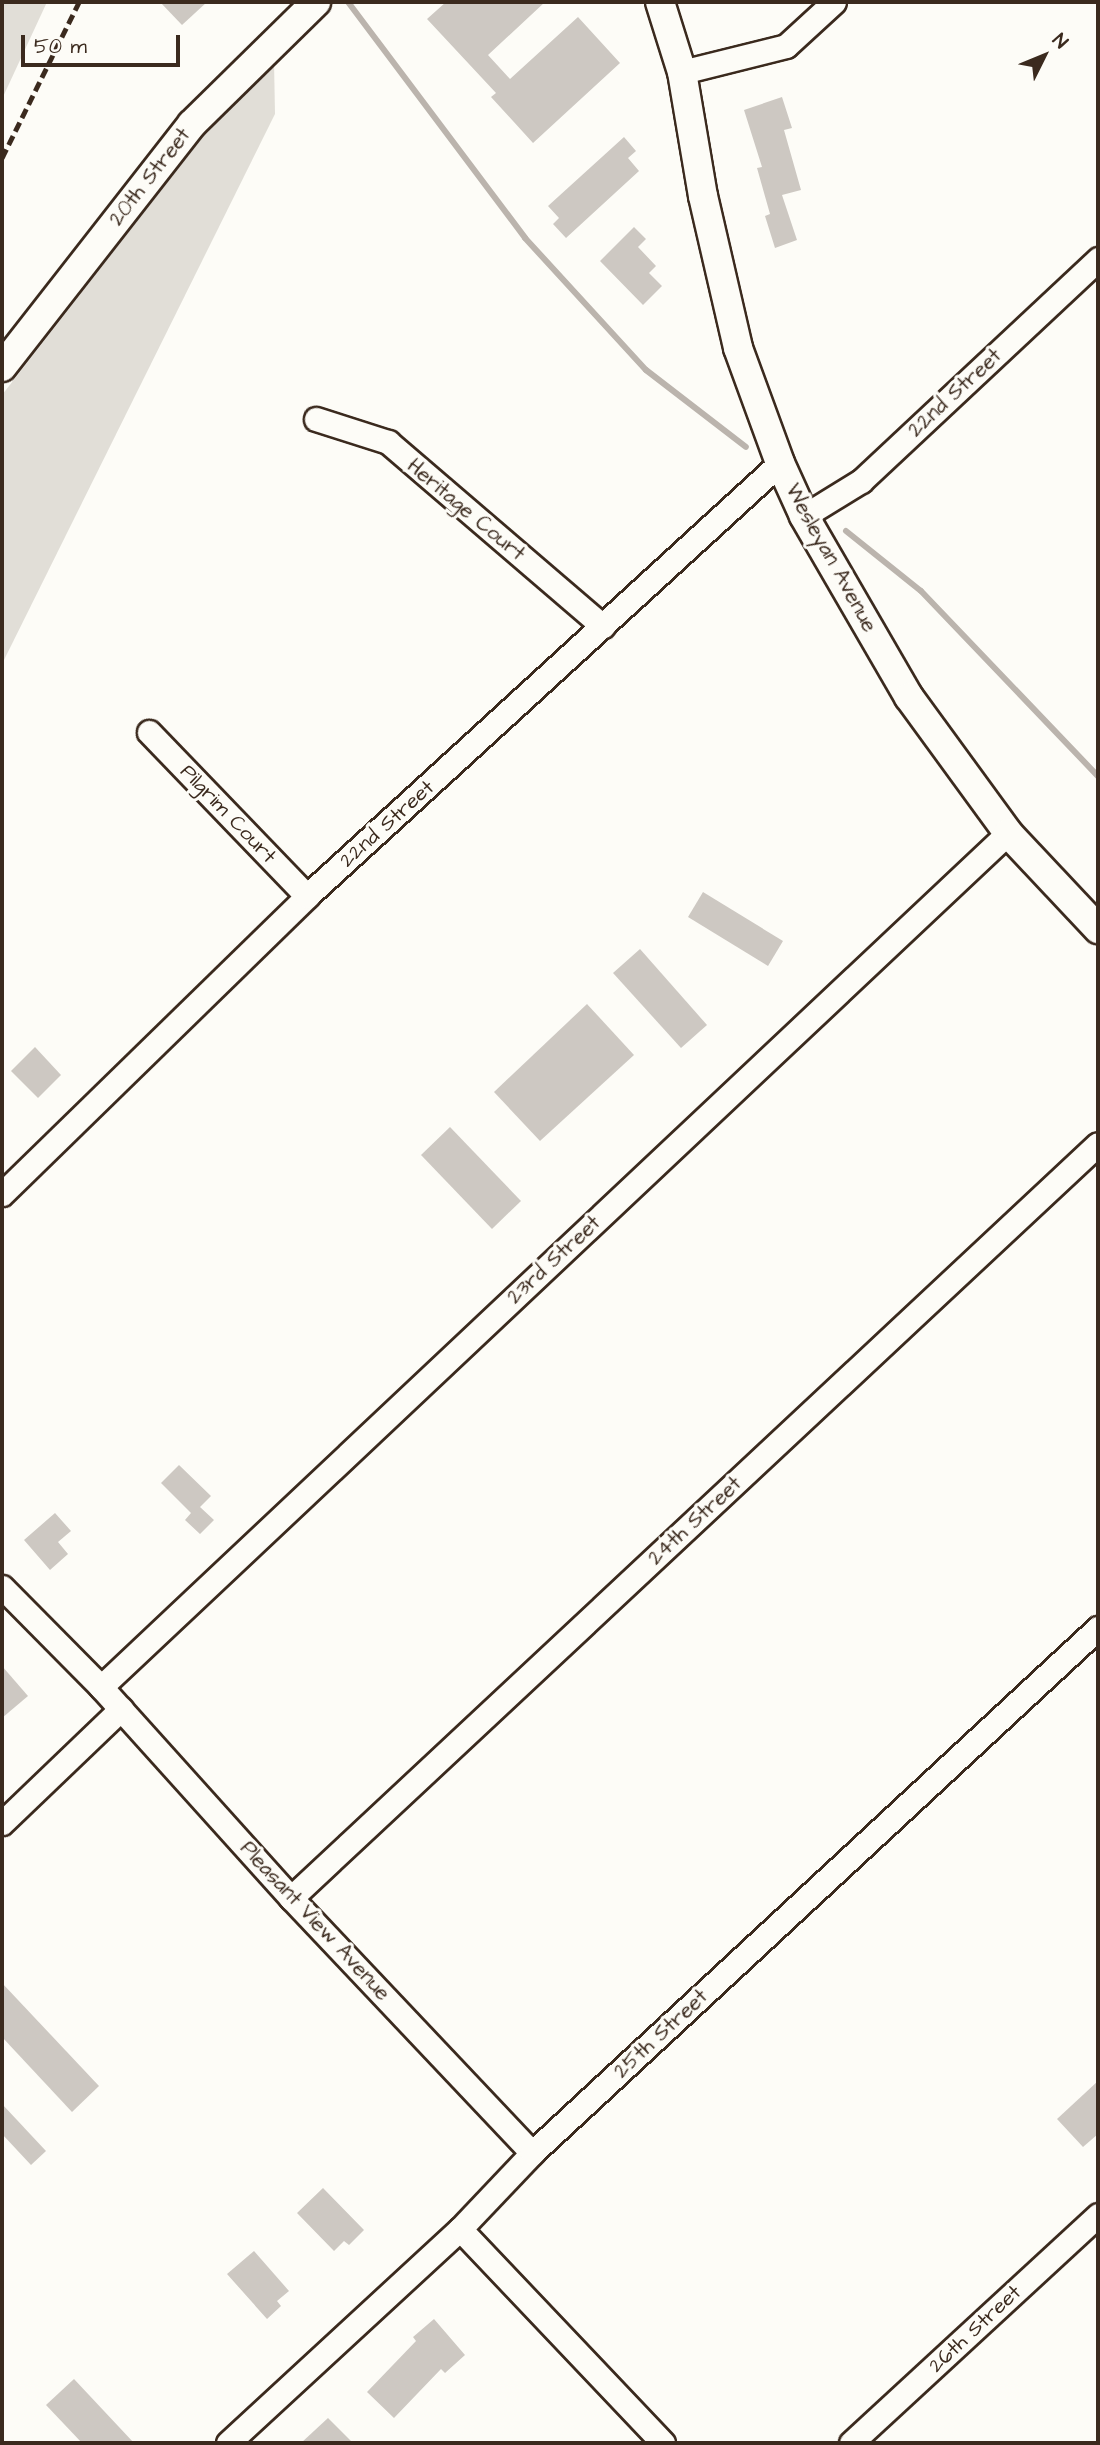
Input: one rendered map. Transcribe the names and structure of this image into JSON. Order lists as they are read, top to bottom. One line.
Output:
{"streets":{"street":["20th Street","22nd Street","Heritage Court","Wesleyan Avenue","Pilgrim Court","23rd Street","24th Street","Pleasant View Avenue","25th Street","26th Street"]},"crossings":[["22nd Street","Heritage Court"],["22nd Street","Wesleyan Avenue"],["22nd Street","Pilgrim Court"],["Wesleyan Avenue","23rd Street"],["23rd Street","Pleasant View Avenue"],["24th Street","Pleasant View Avenue"],["Pleasant View Avenue","25th Street"]],"scale_bar":"50 m","north":"top right"}
